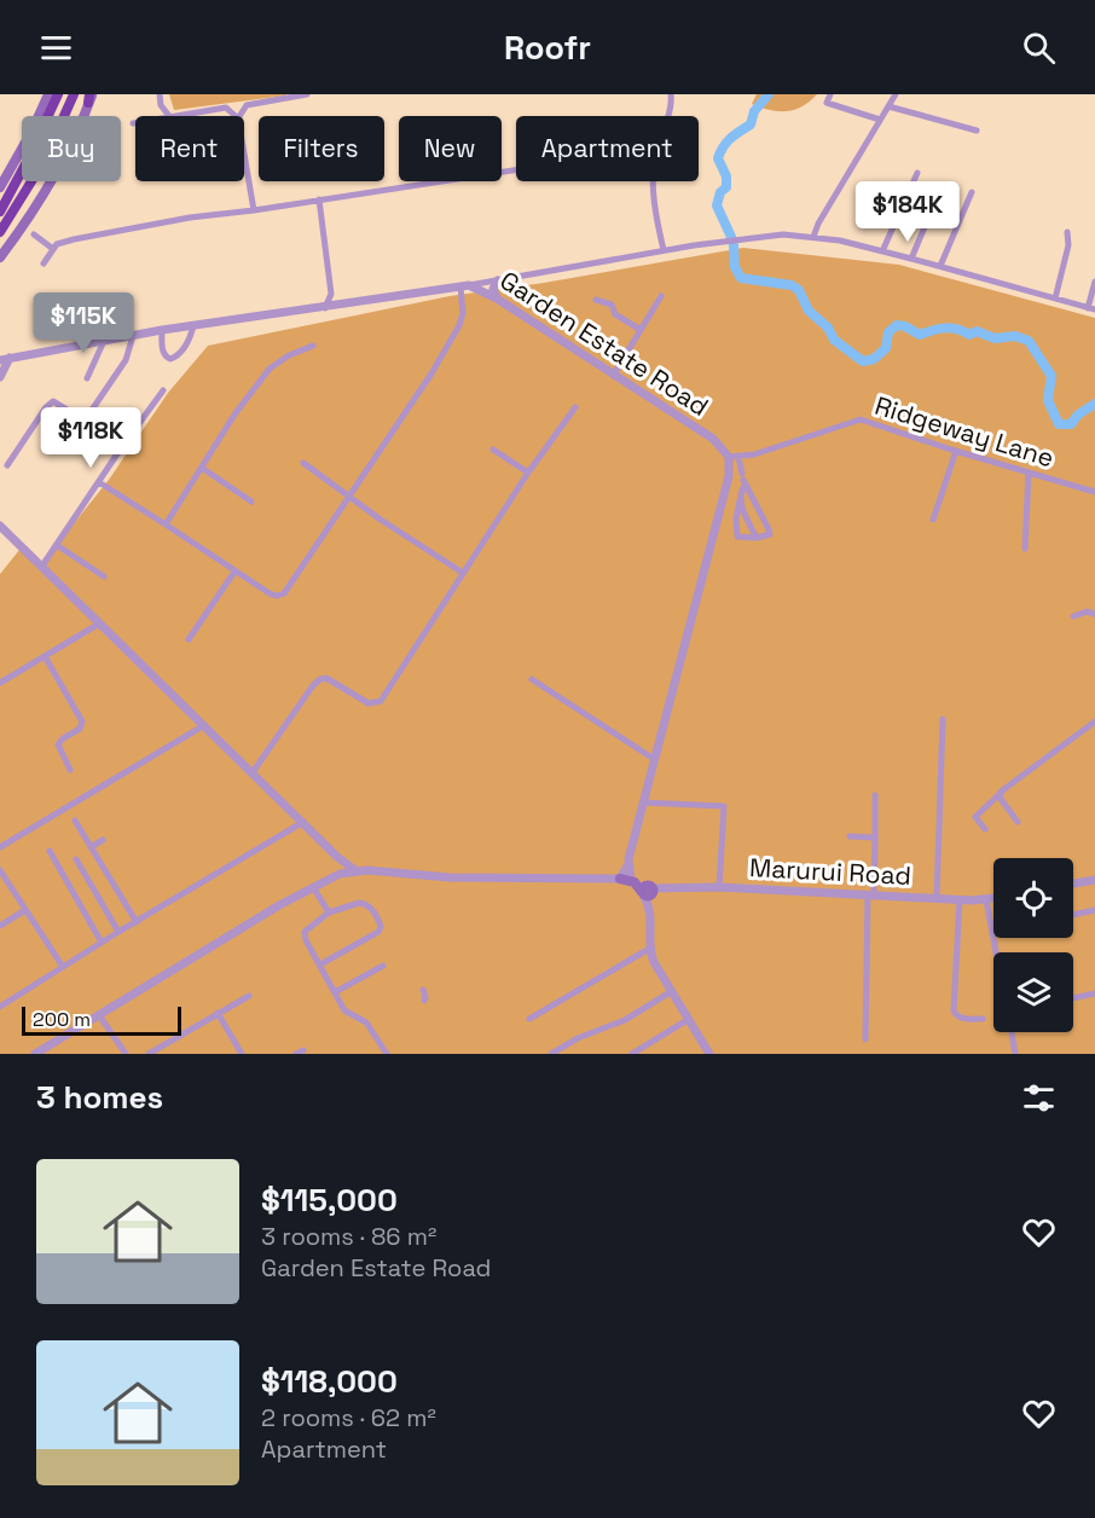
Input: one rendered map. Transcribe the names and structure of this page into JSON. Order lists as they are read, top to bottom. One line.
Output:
{"streets":{"street":["Garden Estate Road","Ridgeway Lane","Marurui Road"]},"crossings":[["Garden Estate Road","Ridgeway Lane"]],"scale_bar":"200 m","page":{"header":"Roofr","chip":["Buy","Rent","Filters","New","Apartment"],"price":["$184K","$115K","$118K"],"scale":"200 m","heading":"3 homes","list":[{"name":"$115,000","note":"3 rooms · 86 m² · Garden Estate Road"},{"name":"$118,000","note":"2 rooms · 62 m² · Apartment"}]}}
